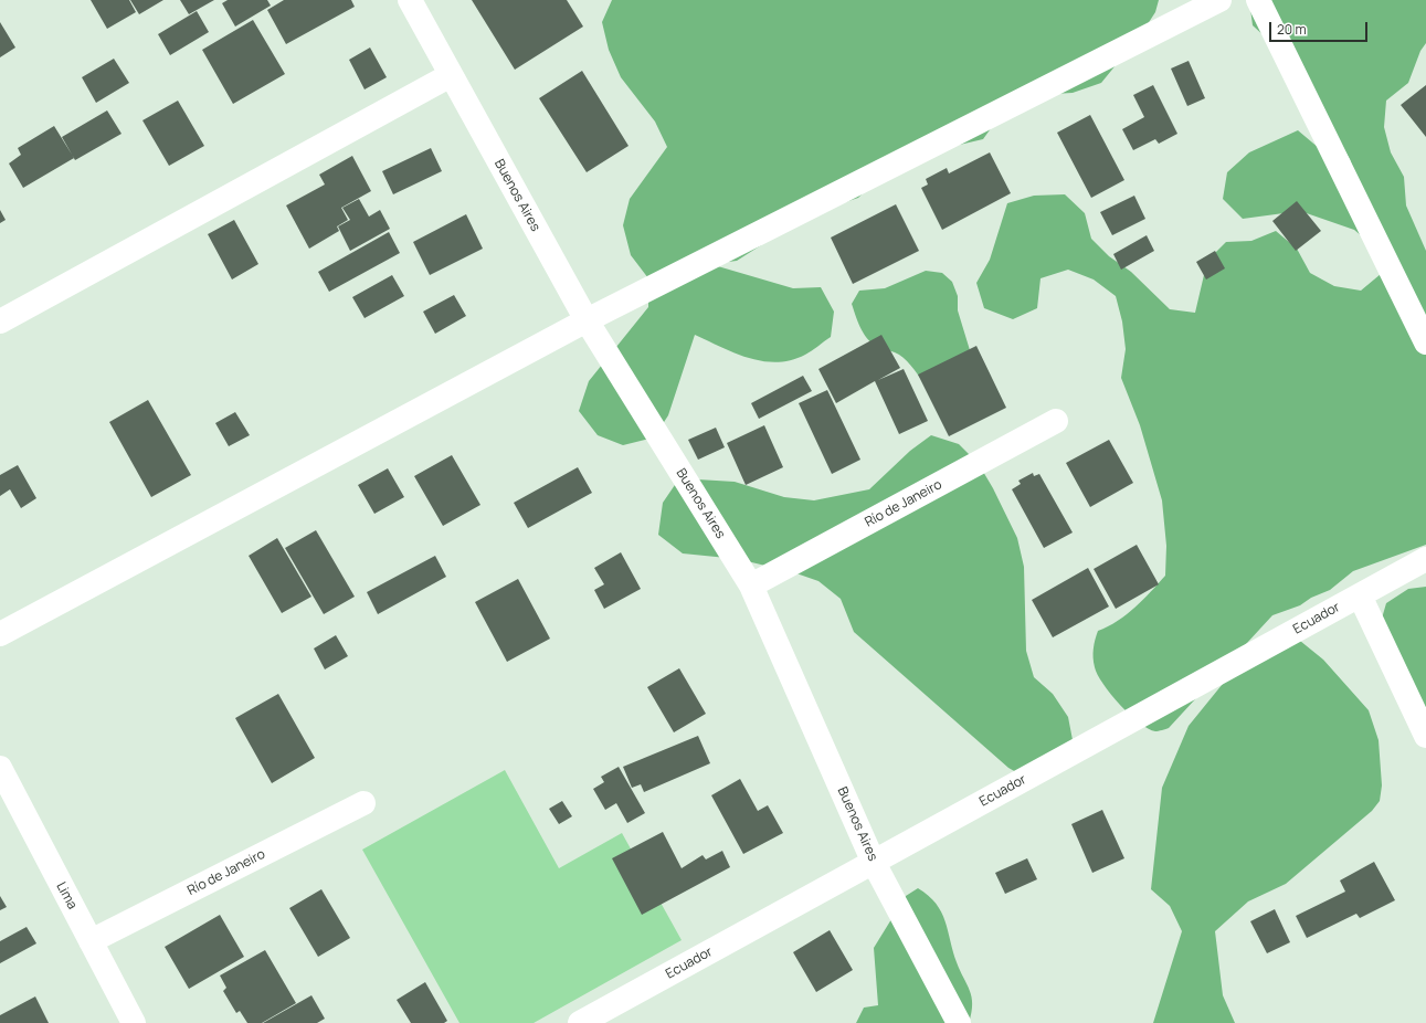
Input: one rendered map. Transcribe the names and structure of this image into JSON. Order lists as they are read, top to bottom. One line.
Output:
{"streets":{"street":["Buenos Aires","Río de Janeiro","Ecuador","Lima"]},"crossings":[["Buenos Aires","Río de Janeiro"],["Buenos Aires","Ecuador"],["Río de Janeiro","Lima"]],"scale_bar":"20 m"}
